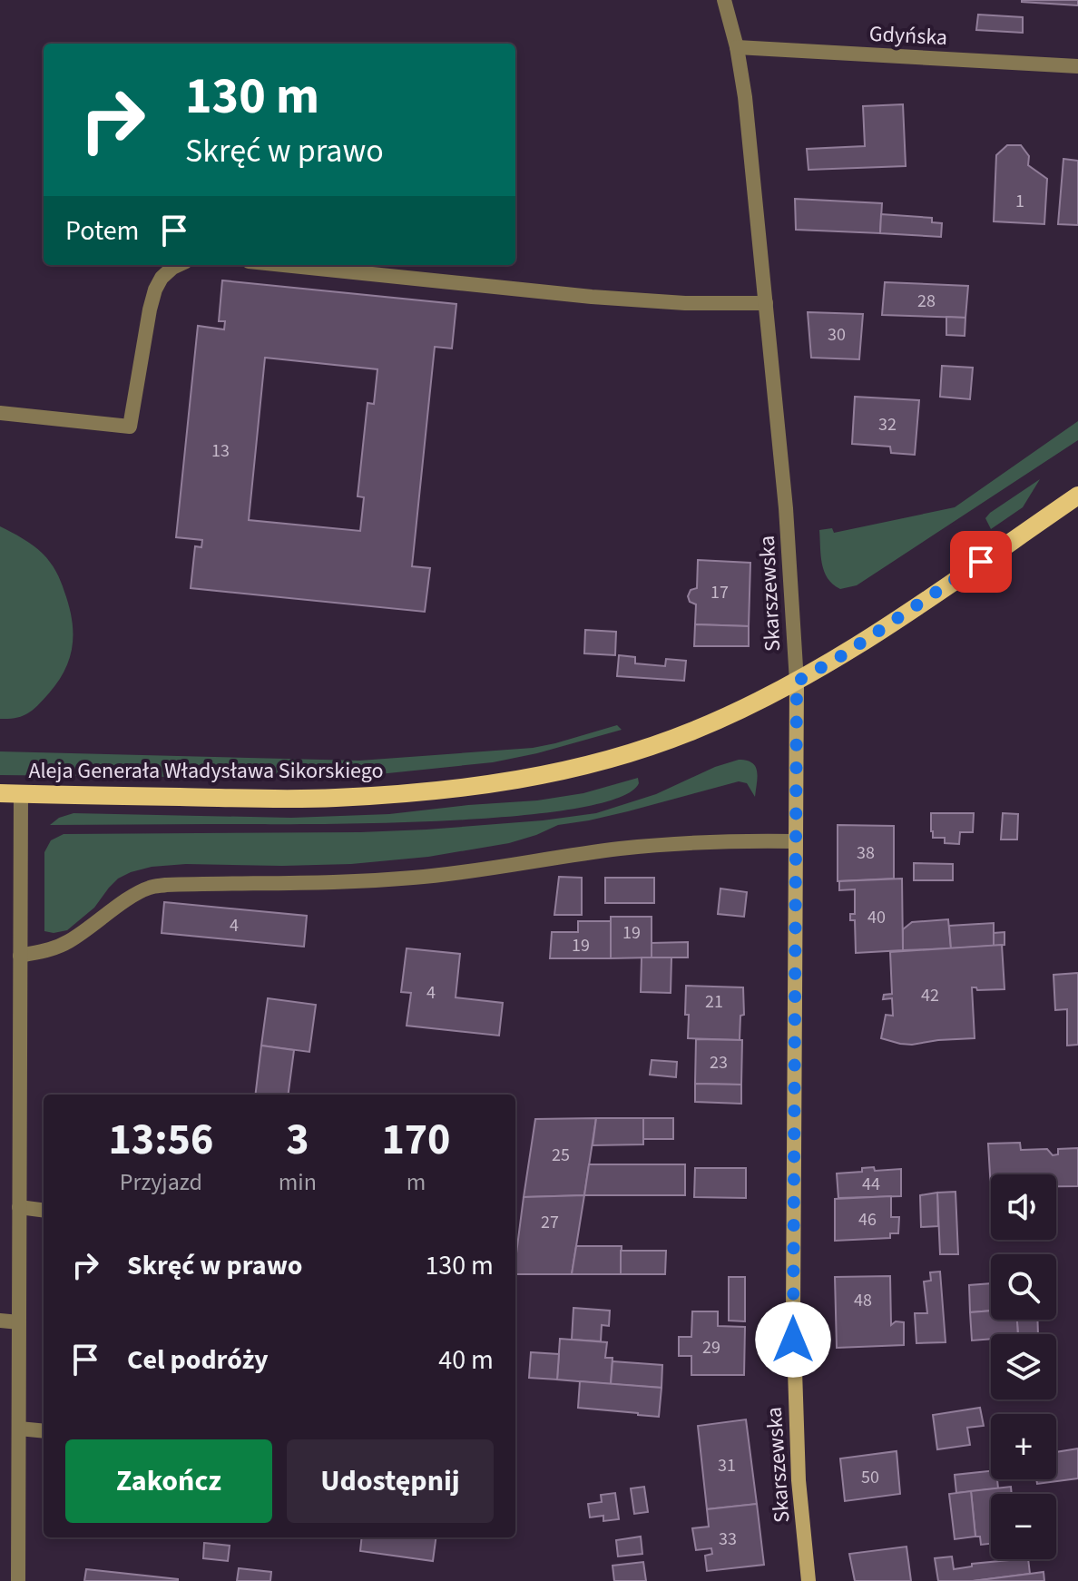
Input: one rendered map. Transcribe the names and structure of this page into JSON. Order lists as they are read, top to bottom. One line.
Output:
{"streets":{"main road":["Aleja Generała Władysława Sikorskiego"],"street":["Gdyńska","Skarszewska"]},"crossings":[["Gdyńska","Skarszewska"],["Skarszewska","Aleja Generała Władysława Sikorskiego"]],"house_numbers":["1","28","30","32","13","17","38","40","4","19","19","4","42","21","23","25","44","46","27","48","29","31","50","33"],"page":{"turn":["130 m","Skręć w prawo"],"then":"Potem","eta":["13:56","Przyjazd","3","min","170","m"],"map_buttons":["+","−"],"list":[{"name":"Skręć w prawo","value":"130 m"},{"name":"Cel podróży","value":"40 m"}],"buttons":["Zakończ","Udostępnij"]}}
